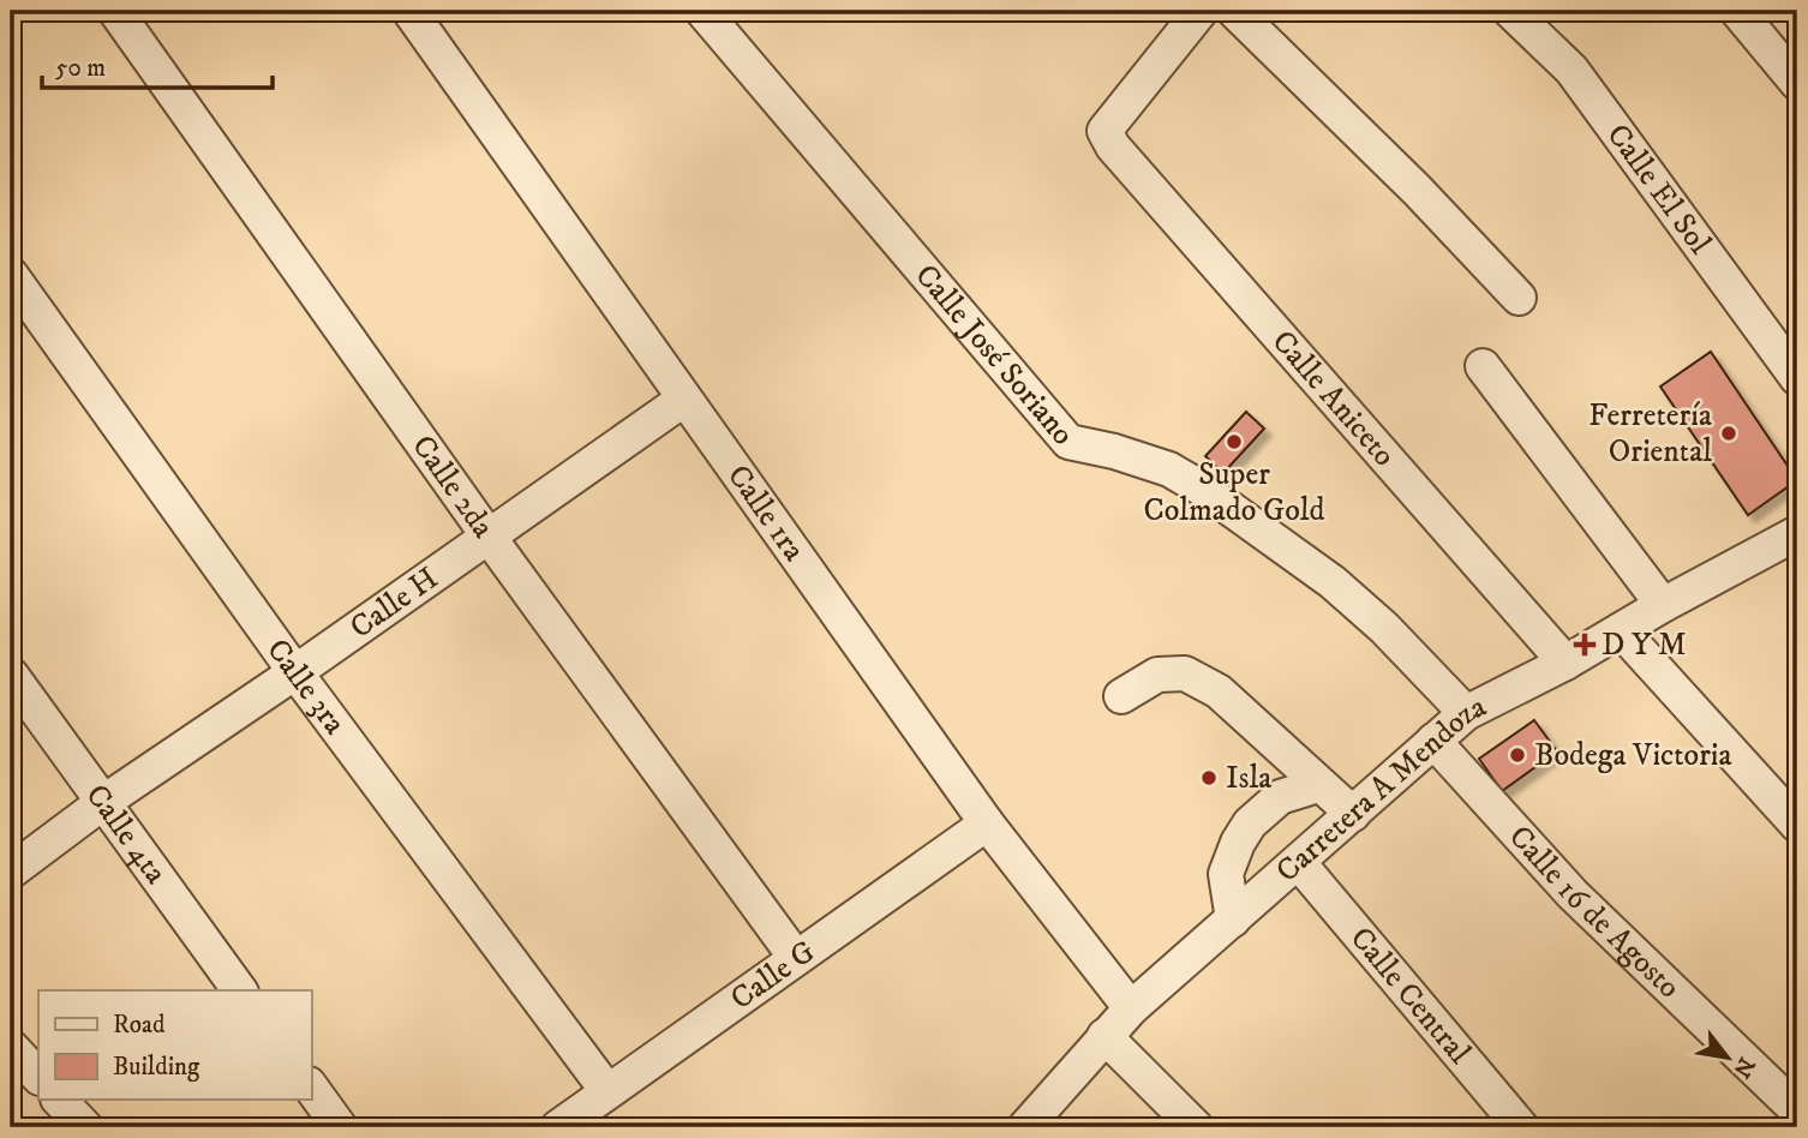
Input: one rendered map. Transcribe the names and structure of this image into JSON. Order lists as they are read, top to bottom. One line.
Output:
{"streets":{"street":["Calle El Sol","Calle José Soriano","Calle Aniceto","Calle 2da","Calle 1ra","Calle H","Calle 3ra","Carretera A Mendoza","Calle 4ta","Calle 16 de Agosto","Calle G","Calle Central"]},"crossings":[["Calle José Soriano","Carretera A Mendoza"],["Calle Aniceto","Carretera A Mendoza"],["Calle 2da","Calle H"],["Calle 2da","Calle G"],["Calle 1ra","Calle H"],["Calle 1ra","Carretera A Mendoza"],["Calle 1ra","Calle G"],["Calle H","Calle 3ra"],["Calle H","Calle 4ta"],["Calle 3ra","Calle G"],["Carretera A Mendoza","Calle 16 de Agosto"],["Carretera A Mendoza","Calle Central"]],"places":{"other":["Ferretería Oriental","Super Colmado Gold","Bodega Victoria","Isla"],"health":["D Y M"]},"legend":["Road","Building"],"scale_bar":"50 m","north":"bottom right"}
